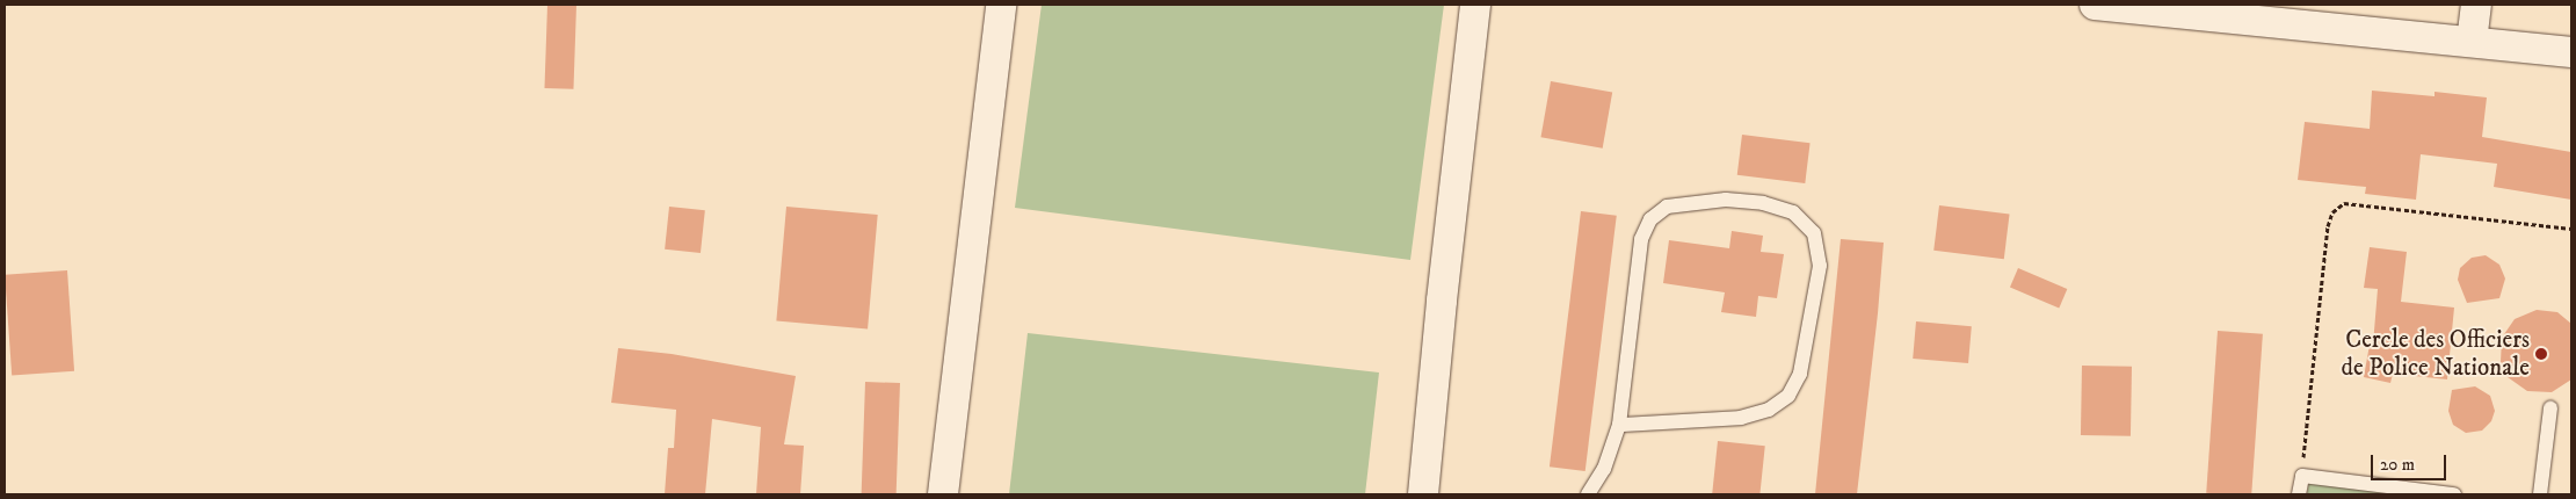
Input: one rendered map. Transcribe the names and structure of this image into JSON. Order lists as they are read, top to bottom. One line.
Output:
{"places":["Cercle des Officiers de Police Nationale"],"scale_bar":"20 m"}
